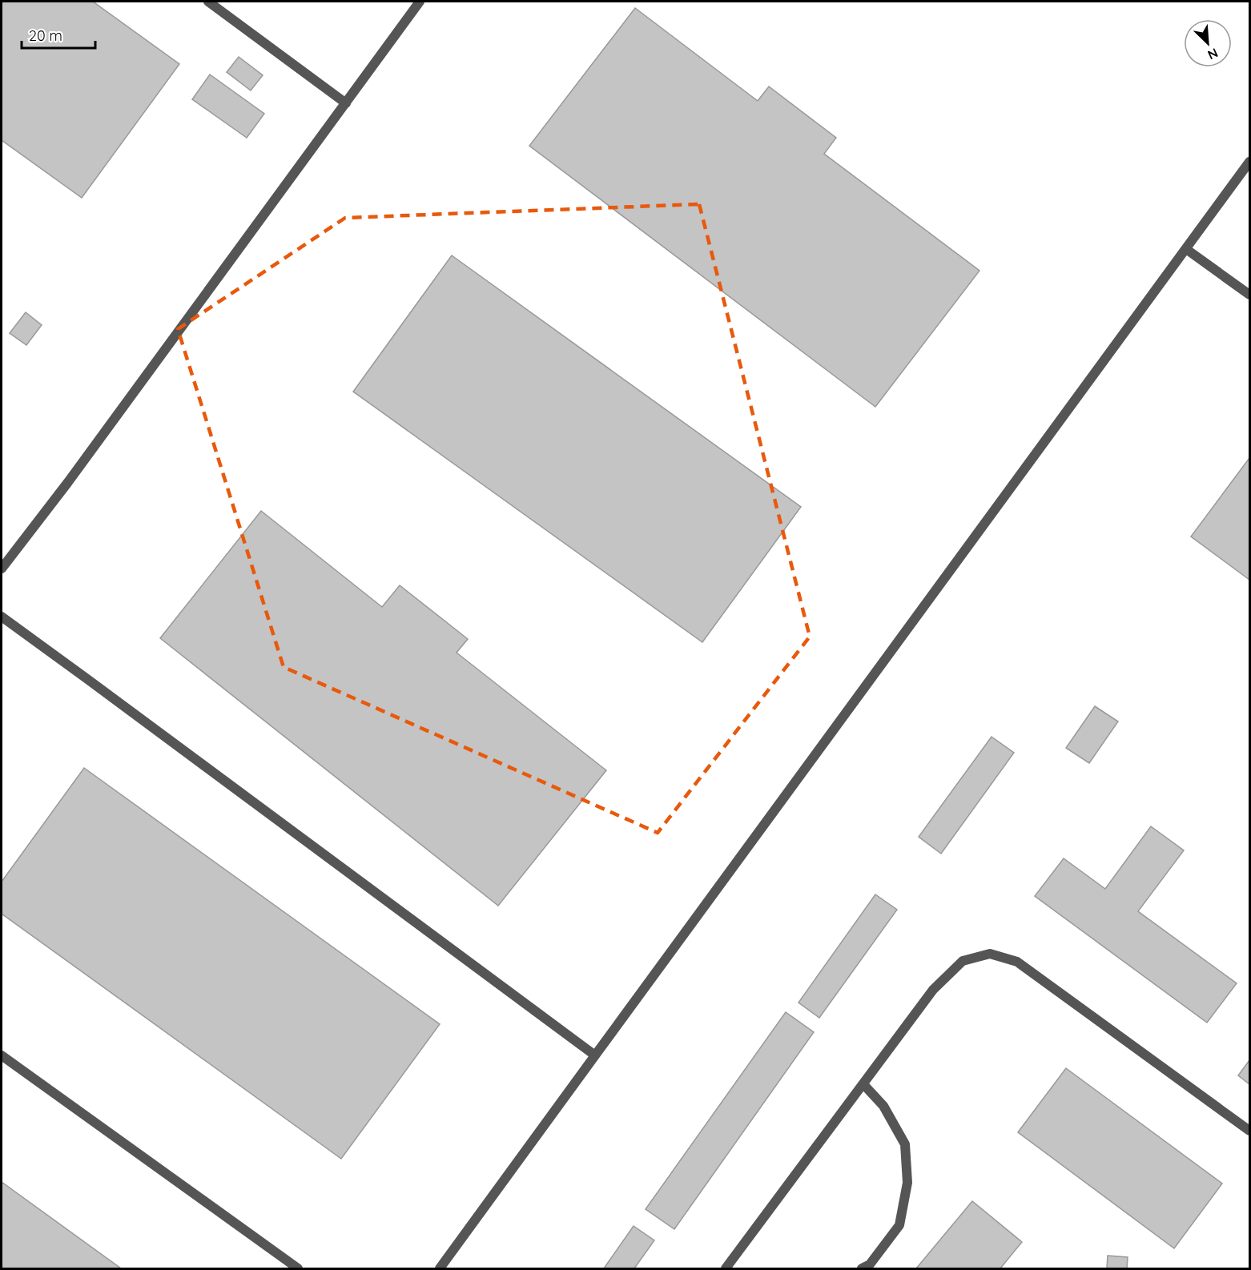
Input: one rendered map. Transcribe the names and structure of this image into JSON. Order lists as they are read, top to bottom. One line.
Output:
{"scale_bar":"20 m","north":"bottom right"}
